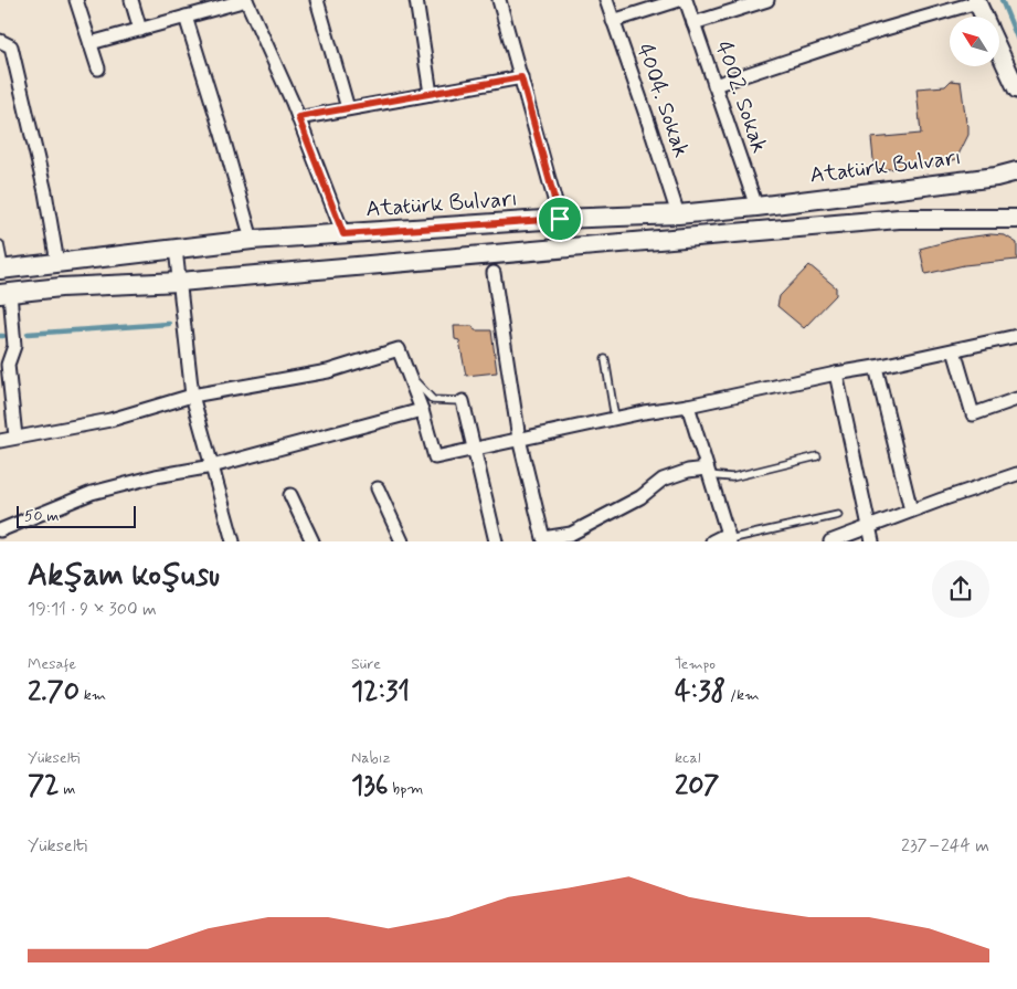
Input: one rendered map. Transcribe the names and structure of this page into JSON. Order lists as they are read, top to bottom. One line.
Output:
{"streets":{"main road":["Atatürk Bulvarı"],"street":["4002. Sokak","4004. Sokak"]},"crossings":[["4002. Sokak","Atatürk Bulvarı"],["4004. Sokak","Atatürk Bulvarı"]],"scale_bar":"50 m","north":"top left","page":{"scale":"50 m","heading":["Akşam koşusu","19:11 · 9 × 300 m"],"stats":[["Mesafe","2.70 km"],["Süre","12:31"],["Tempo","4:38 /km"],["Yükselti","72 m"],["Nabız","136 bpm"],["kcal","207"]],"chart":["Yükselti","237–244 m"]}}
